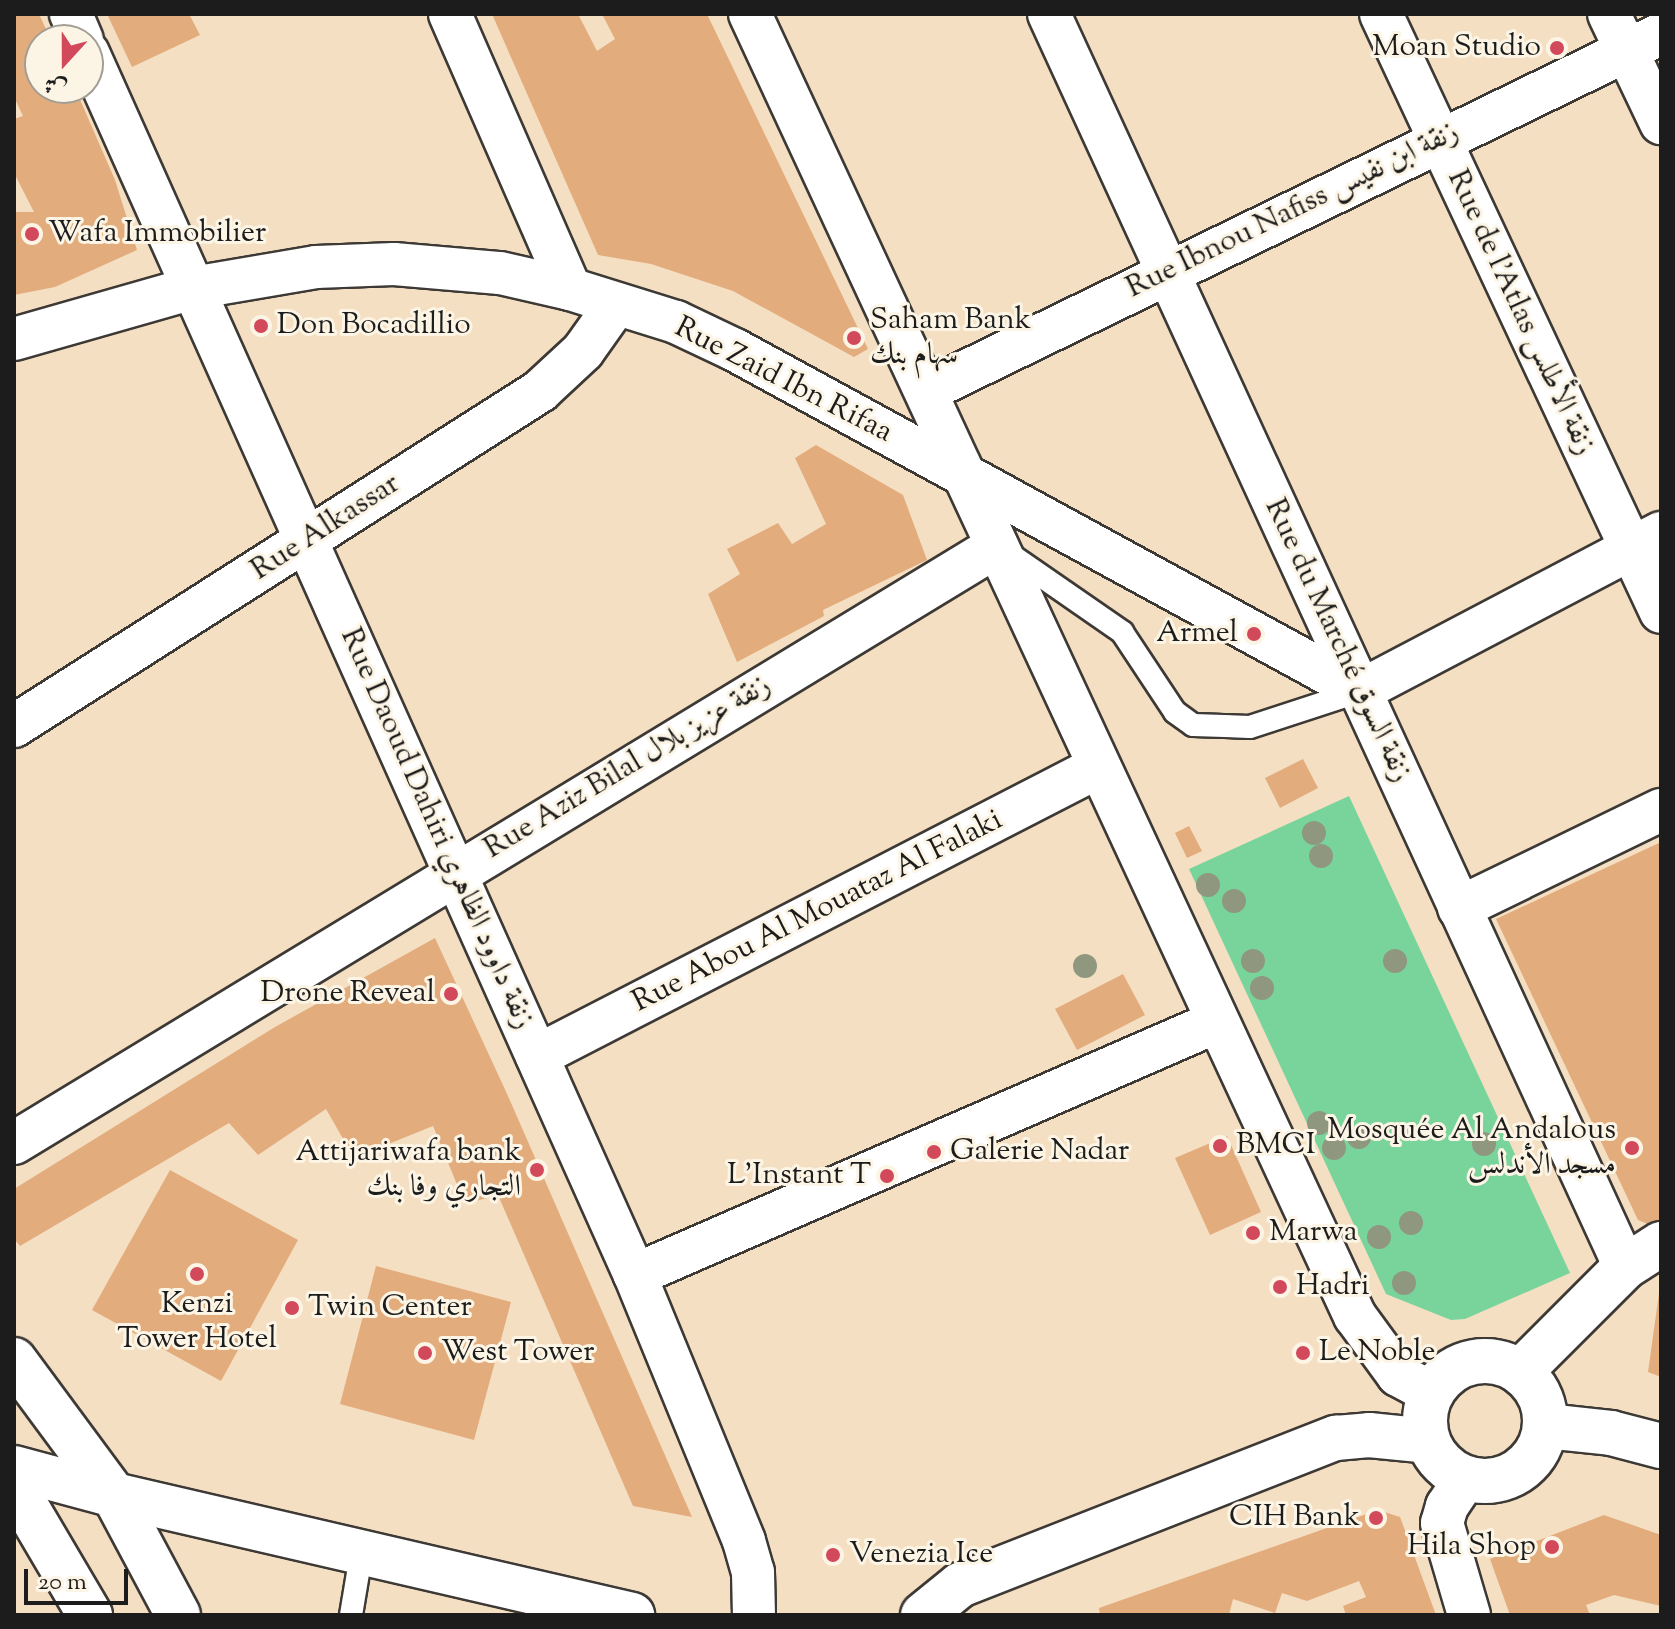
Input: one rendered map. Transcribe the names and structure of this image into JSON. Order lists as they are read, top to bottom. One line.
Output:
{"streets":{"street":["Rue Ibnou Nafiss زنقة ابن نفيس","Rue de l'Atlas زنقة الأطلس","Rue Zaid Ibn Rifaa","Rue Alkassar","Rue du Marché زنقة السوق","Rue Aziz Bilal زنقة عزيز بلال","Rue Daoud Dahiri زنقة داوود الظاهري","Rue Abou Al Mouataz Al Falaki"]},"crossings":[["Rue Ibnou Nafiss زنقة ابن نفيس","Rue de l'Atlas زنقة الأطلس"],["Rue Ibnou Nafiss زنقة ابن نفيس","Rue du Marché زنقة السوق"],["Rue Zaid Ibn Rifaa","Rue Alkassar"],["Rue Zaid Ibn Rifaa","Rue du Marché زنقة السوق"],["Rue Zaid Ibn Rifaa","Rue Daoud Dahiri زنقة داوود الظاهري"],["Rue Alkassar","Rue Daoud Dahiri زنقة داوود الظاهري"],["Rue Aziz Bilal زنقة عزيز بلال","Rue Daoud Dahiri زنقة داوود الظاهري"],["Rue Daoud Dahiri زنقة داوود الظاهري","Rue Abou Al Mouataz Al Falaki"]],"places":["Moan Studio","Wafa Immobilier","Don Bocadillio","Saham Bank سهام بنك","Armel","Drone Reveal","BMCI","Mosquée Al Andalous مسجد الأندلس","Galerie Nadar","Attijariwafa bank التجاري وفا بنك","L'Instant T","Marwa","Kenzi Tower Hotel","Hadri","Twin Center","West Tower","Le Noble","CIH Bank","Hila Shop","Venezia Ice"],"scale_bar":"20 m","north":"bottom"}
